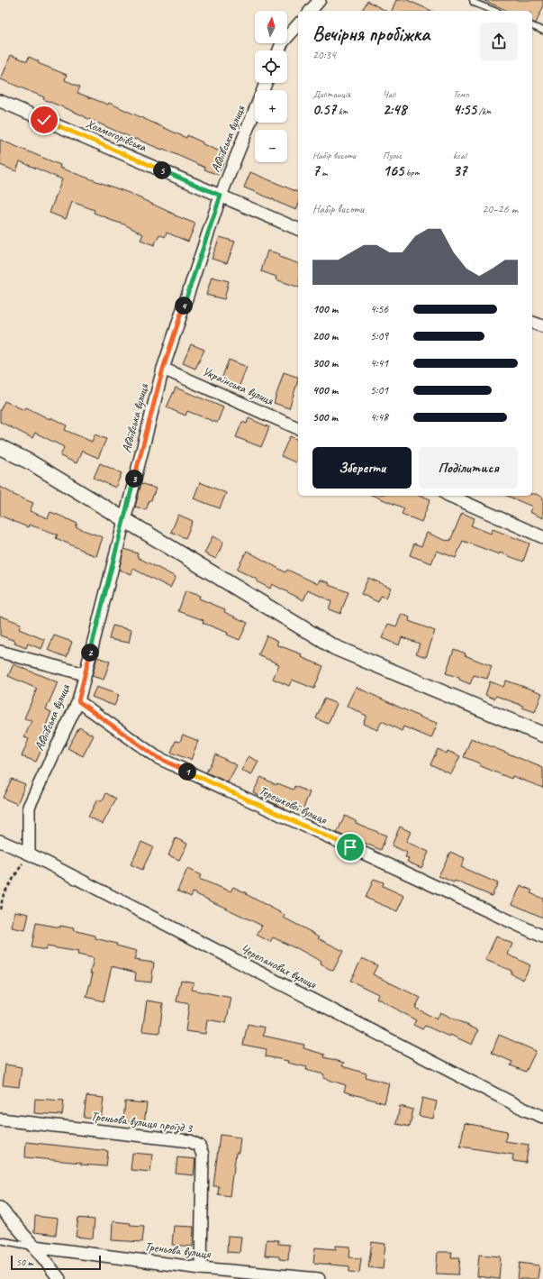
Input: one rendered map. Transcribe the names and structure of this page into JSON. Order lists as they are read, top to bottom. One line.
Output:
{"streets":{"street":["Холмогорівська","Авдіївська вулиця","Українська вулиця","Терешкової вулиця","Черепанових вулиця","Треньова вулиця проїзд 3","Треньова вулиця"]},"crossings":[["Холмогорівська","Авдіївська вулиця"],["Авдіївська вулиця","Українська вулиця"],["Авдіївська вулиця","Терешкової вулиця"],["Авдіївська вулиця","Черепанових вулиця"],["Треньова вулиця проїзд 3","Треньова вулиця"]],"scale_bar":"50 m","north":"top","page":{"map_buttons":["+","−"],"heading":["Вечірня пробіжка","20:34"],"stats":[["Дистанція","0.57 km"],["Час","2:48"],["Темп","4:55 /km"],["Набір висоти","7 m"],["Пульс","165 bpm"],["kcal","37"]],"pins":["5","4","3","2","1"],"chart":["Набір висоти","20–26 m"],"list":[{"name":"100 m","note":"4:56"},{"name":"200 m","note":"5:09"},{"name":"300 m","note":"4:41"},{"name":"400 m","note":"5:01"},{"name":"500 m","note":"4:48"}],"buttons":["Зберегти","Поділитися"],"scale":"50 m"}}
